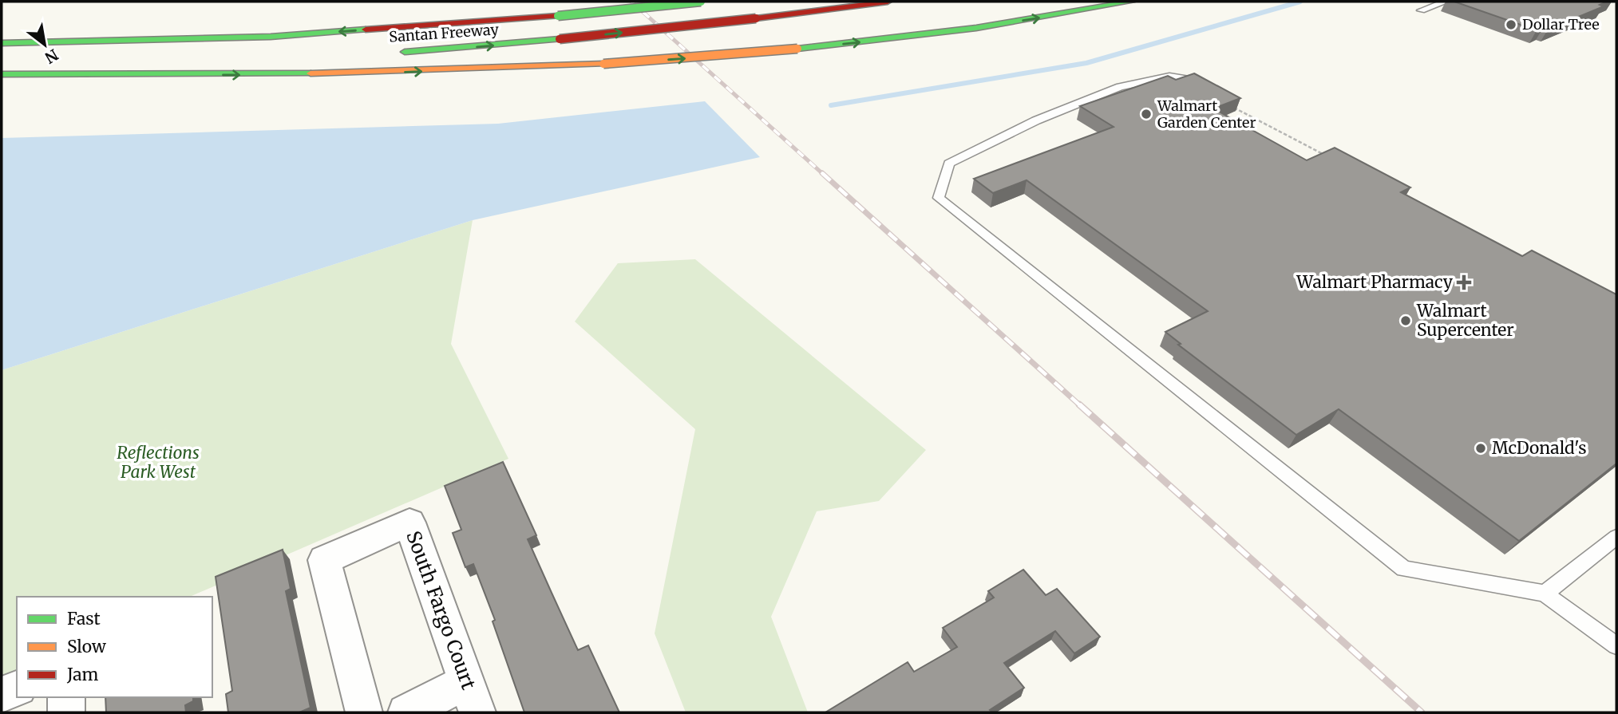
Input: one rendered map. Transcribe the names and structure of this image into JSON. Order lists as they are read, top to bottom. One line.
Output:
{"streets":{"highway":["Santan Freeway"],"street":["South Fargo Court"]},"parks":["Reflections Park West"],"places":{"other":["Dollar Tree","Walmart Garden Center","Walmart Supercenter","McDonald's"],"health":["Walmart Pharmacy"]},"legend":["Fast","Slow","Jam"],"north":"bottom right"}
